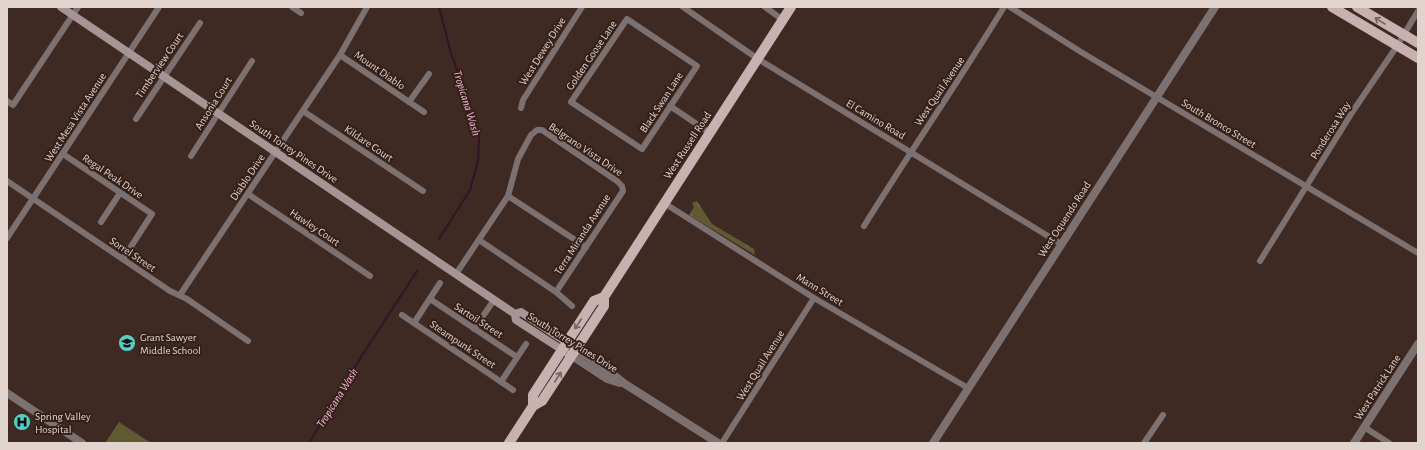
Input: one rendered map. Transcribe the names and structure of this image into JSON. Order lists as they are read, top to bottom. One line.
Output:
{"streets":{"main road":["West Russell Road","South Torrey Pines Drive"],"street":["West Dewey Drive","Golden Goose Lane","Timberview Court","Mount Diablo","West Quail Avenue","Black Swan Lane","Ansonia Court","West Mesa Vista Avenue","El Camino Road","South Bronco Street","Ponderosa Way","Kildare Court","Belgrano Vista Drive","Regal Peak Drive","Diablo Drive","West Oquendo Road","Hawley Court","Terra Miranda Avenue","Sorrel Street","Mann Street","Sartoil Street","Steampunk Street","West Patrick Lane"]},"crossings":[["Golden Goose Lane","Black Swan Lane"],["Timberview Court","South Torrey Pines Drive"],["Mount Diablo","Diablo Drive"],["West Quail Avenue","El Camino Road"],["West Quail Avenue","Mann Street"],["Ansonia Court","South Torrey Pines Drive"],["West Mesa Vista Avenue","South Torrey Pines Drive"],["West Mesa Vista Avenue","Regal Peak Drive"],["West Mesa Vista Avenue","Sorrel Street"],["El Camino Road","West Russell Road"],["El Camino Road","West Oquendo Road"],["South Bronco Street","Ponderosa Way"],["South Bronco Street","West Oquendo Road"],["Kildare Court","Diablo Drive"],["West Russell Road","South Torrey Pines Drive"],["West Russell Road","Mann Street"],["Belgrano Vista Drive","Terra Miranda Avenue"],["South Torrey Pines Drive","Diablo Drive"],["Regal Peak Drive","Sorrel Street"],["Diablo Drive","Hawley Court"],["Diablo Drive","Sorrel Street"],["West Oquendo Road","Mann Street"]],"water":["Tropicana Wash"],"places":{"school or university":["Grant Sawyer Middle School"],"hospital":["Spring Valley Hospital"]}}
